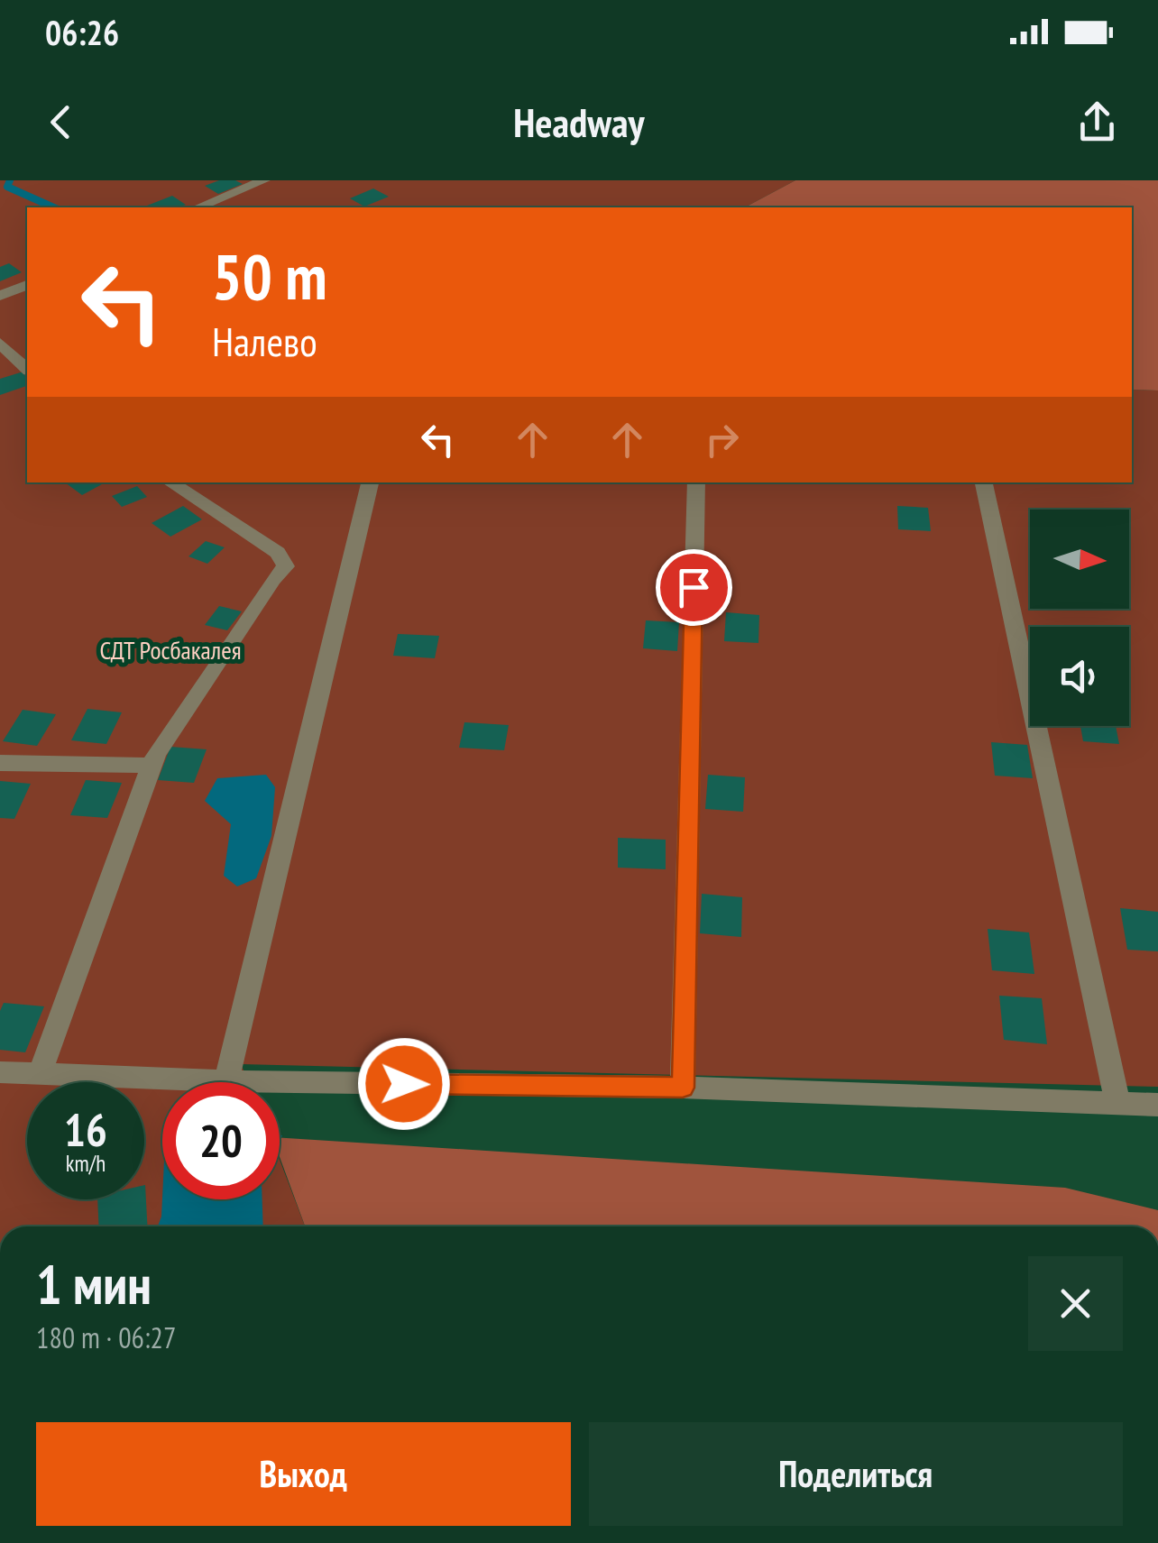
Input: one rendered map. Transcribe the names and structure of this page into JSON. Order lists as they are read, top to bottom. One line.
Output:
{"parks":["СДТ Росбакалея"],"north":"right","page":{"status":"06:26","header":"Headway","turn":["50 m","Налево"],"speed":"16 km/h","limit":"20","heading":["1 мин","180 m · 06:27"],"buttons":["Выход","Поделиться"]}}
